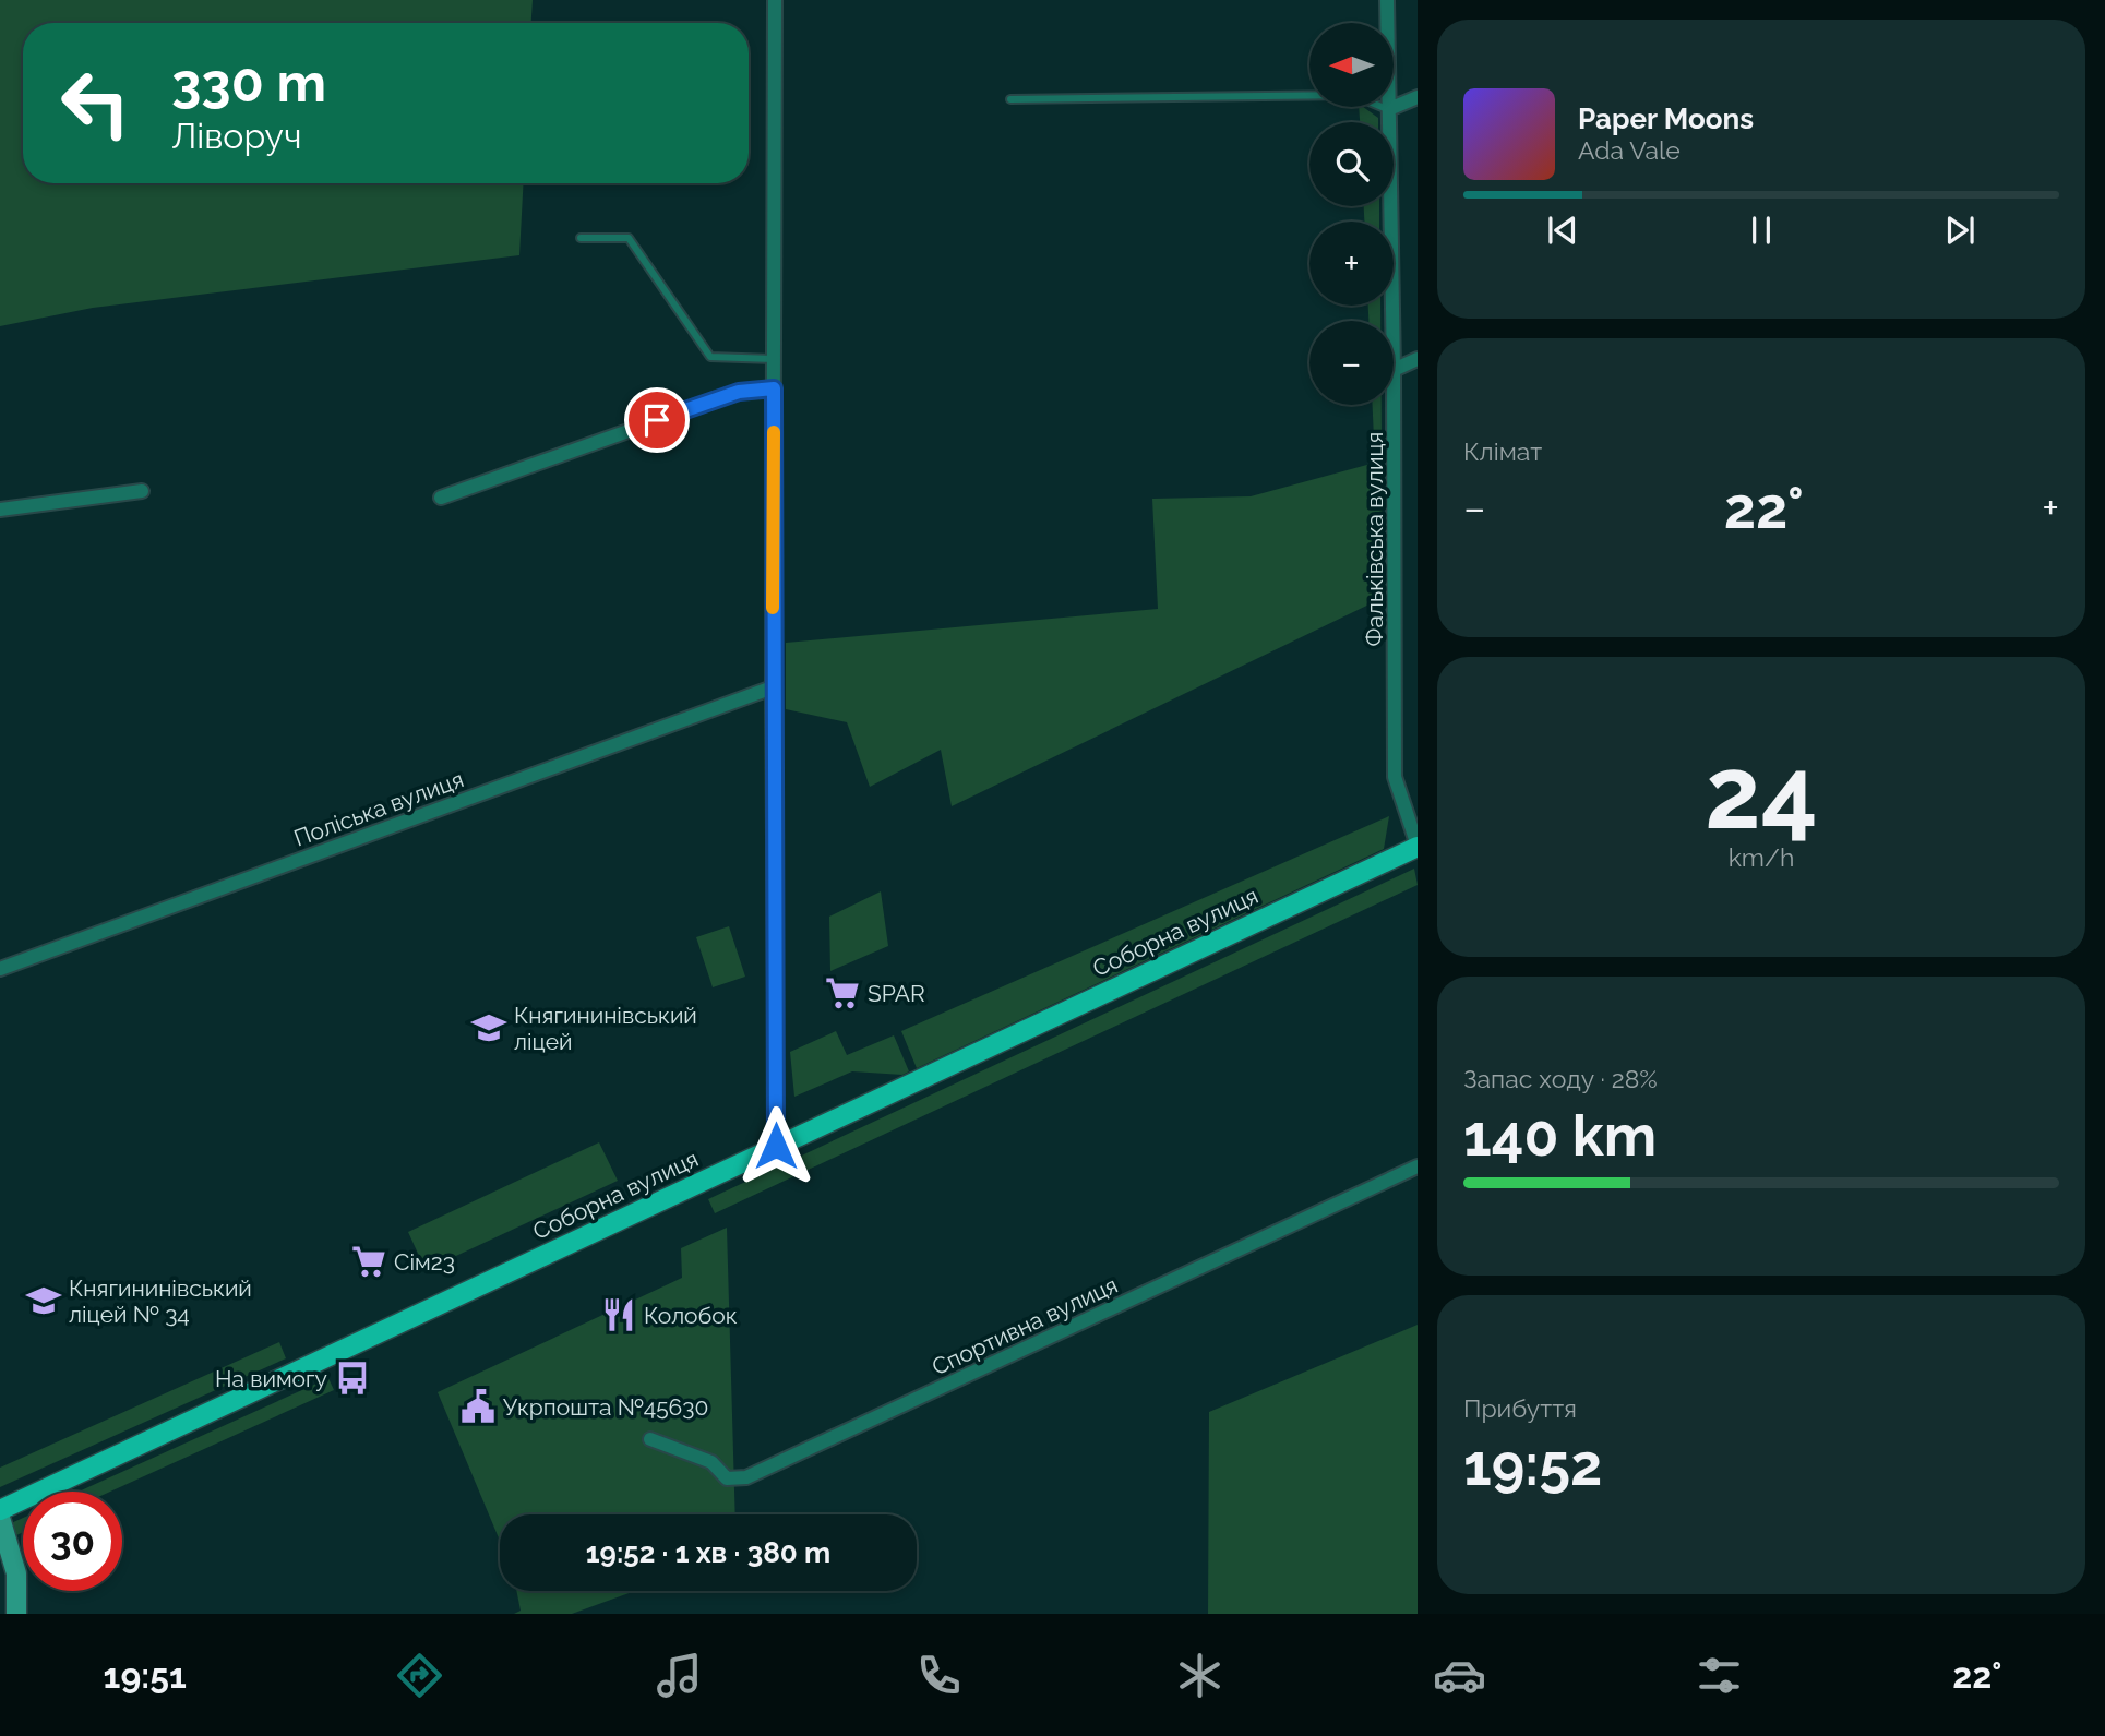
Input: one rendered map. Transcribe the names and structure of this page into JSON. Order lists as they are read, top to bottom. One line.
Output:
{"streets":{"main road":["Соборна вулиця"],"street":["Фальківська вулиця","Поліська вулиця","Спортивна вулиця"]},"crossings":[["Фальківська вулиця","Соборна вулиця"]],"places":{"supermarket":["SPAR","Сім23"],"school or university":["Княгининівський ліцей","Княгининівський ліцей № 34"],"restaurant":["Колобок"],"bus stop":["На вимогу"],"public building":["Укрпошта №45630"]},"north":"left","page":{"map_buttons":["+","−"],"turn":["330 m","Ліворуч"],"song":["Paper Moons","Ada Vale"],"tile":["Клімат",["24","km/h"],["Запас ходу · 28%","140 km"],["Прибуття","19:52"]],"heat":["−","22°","+"],"limit":"30","trip":"19:52 · 1 хв · 380 m","tabs":["19:51","22°"]}}
